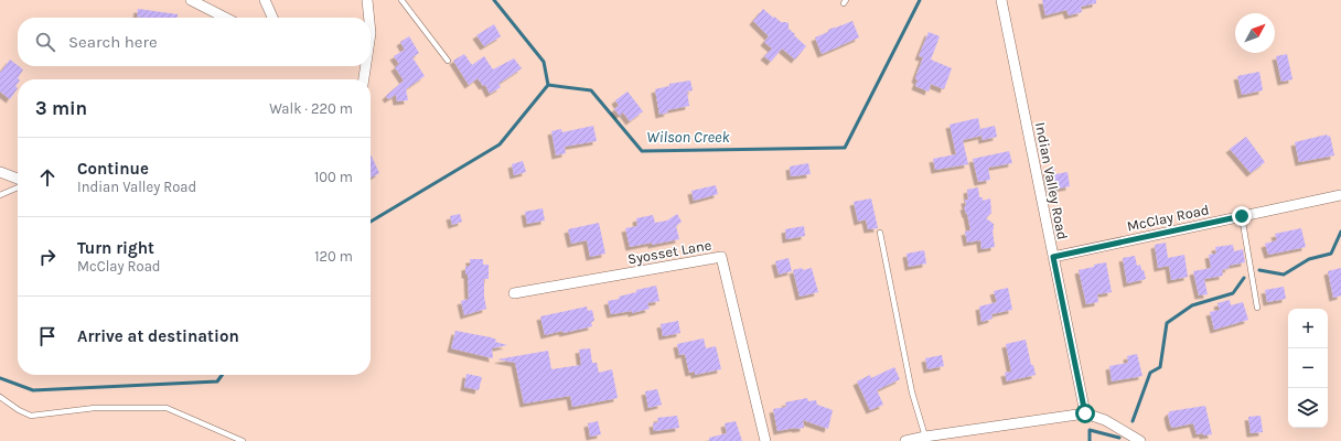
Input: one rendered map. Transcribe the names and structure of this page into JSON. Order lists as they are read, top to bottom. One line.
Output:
{"streets":{"street":["Indian Valley Road","McClay Road","Syosset Lane"]},"crossings":[["Indian Valley Road","McClay Road"]],"water":["Wilson Creek"],"north":"top right","page":{"search":"Search here","heading":["3 min","Walk · 220 m"],"list":[["Continue","Indian Valley Road","100 m"],["Turn right","McClay Road","120 m"],"Arrive at destination"],"map_buttons":["+","−"]}}
